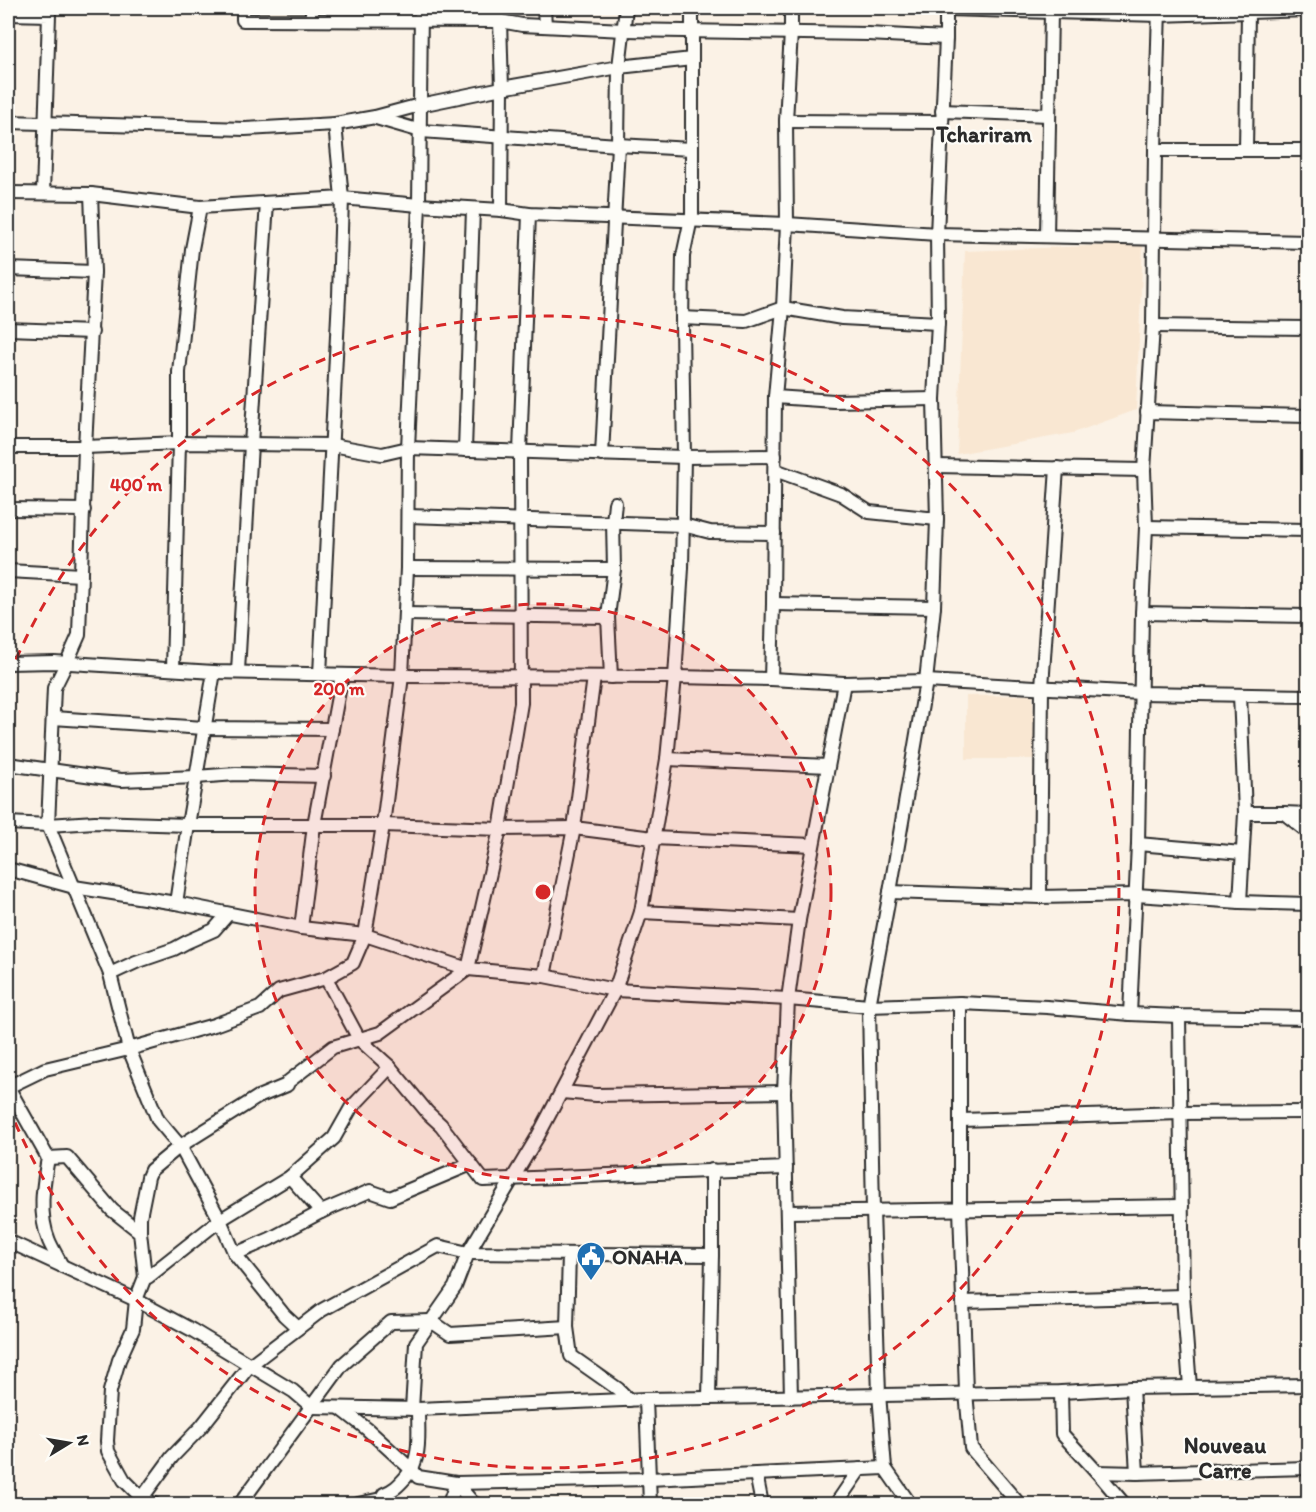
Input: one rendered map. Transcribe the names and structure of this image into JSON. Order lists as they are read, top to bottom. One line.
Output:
{"districts":["Tchariram","Nouveau Carre"],"places":{"public building":["ONAHA"]},"north":"right","rings":["400 m","200 m"]}
